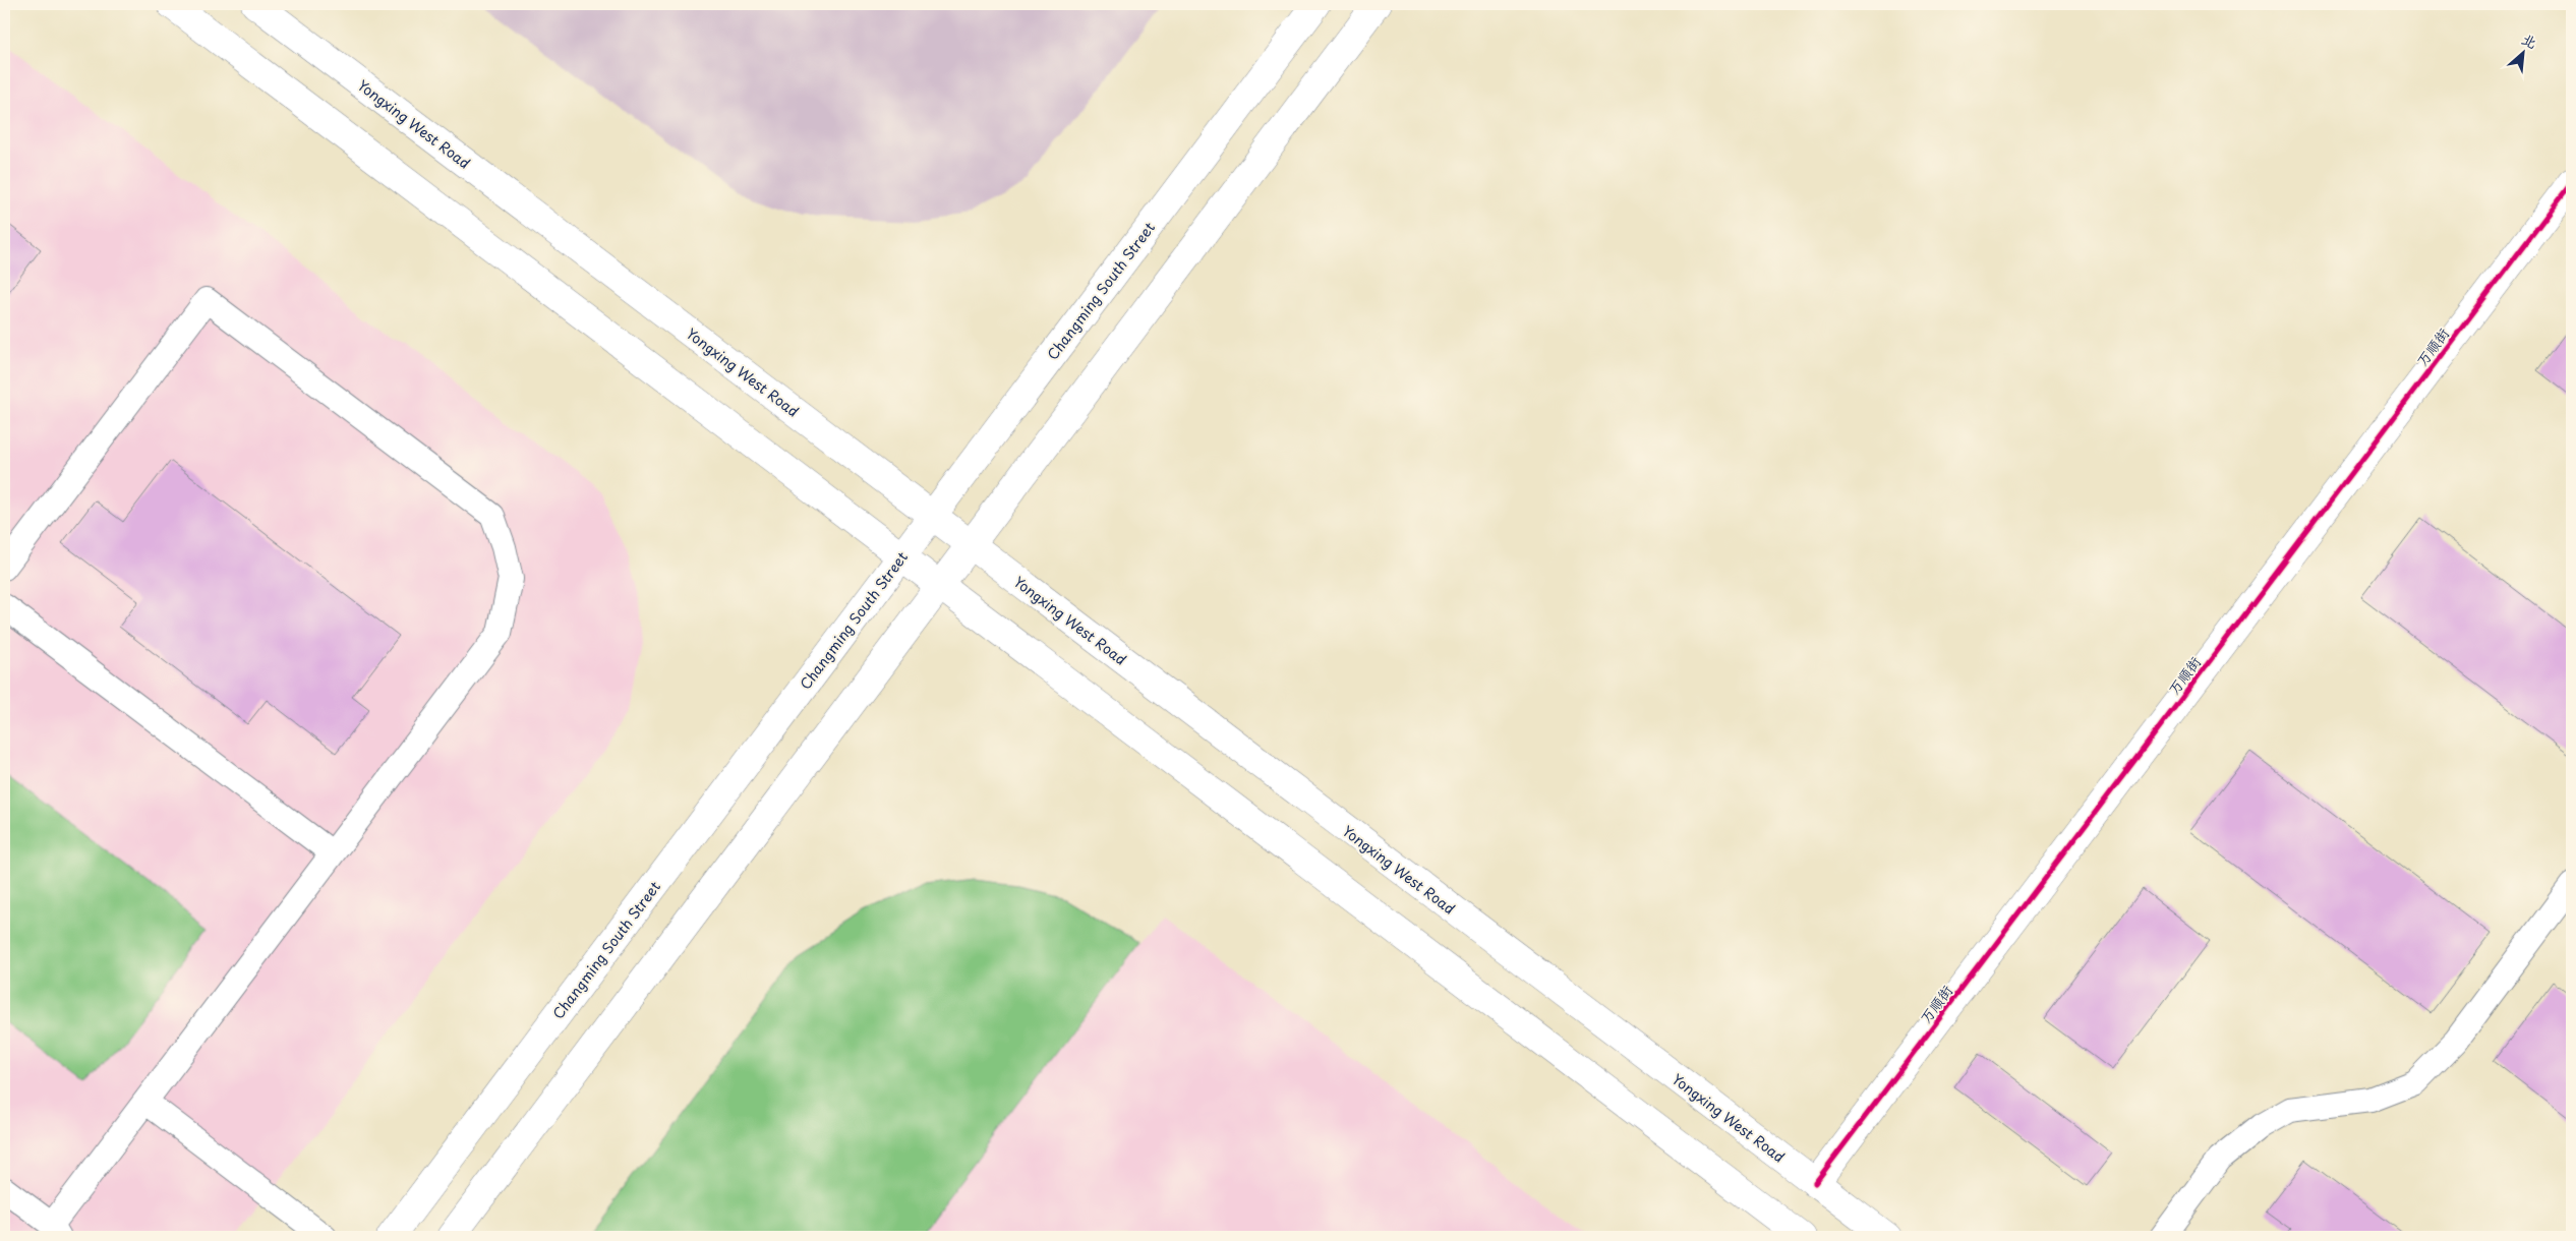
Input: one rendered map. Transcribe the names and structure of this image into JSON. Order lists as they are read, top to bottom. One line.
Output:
{"streets":{"main road":["Yongxing West Road","Changming South Street","万顺街"]},"crossings":[["Yongxing West Road","Changming South Street"],["Yongxing West Road","万顺街"]],"north":"top right"}
